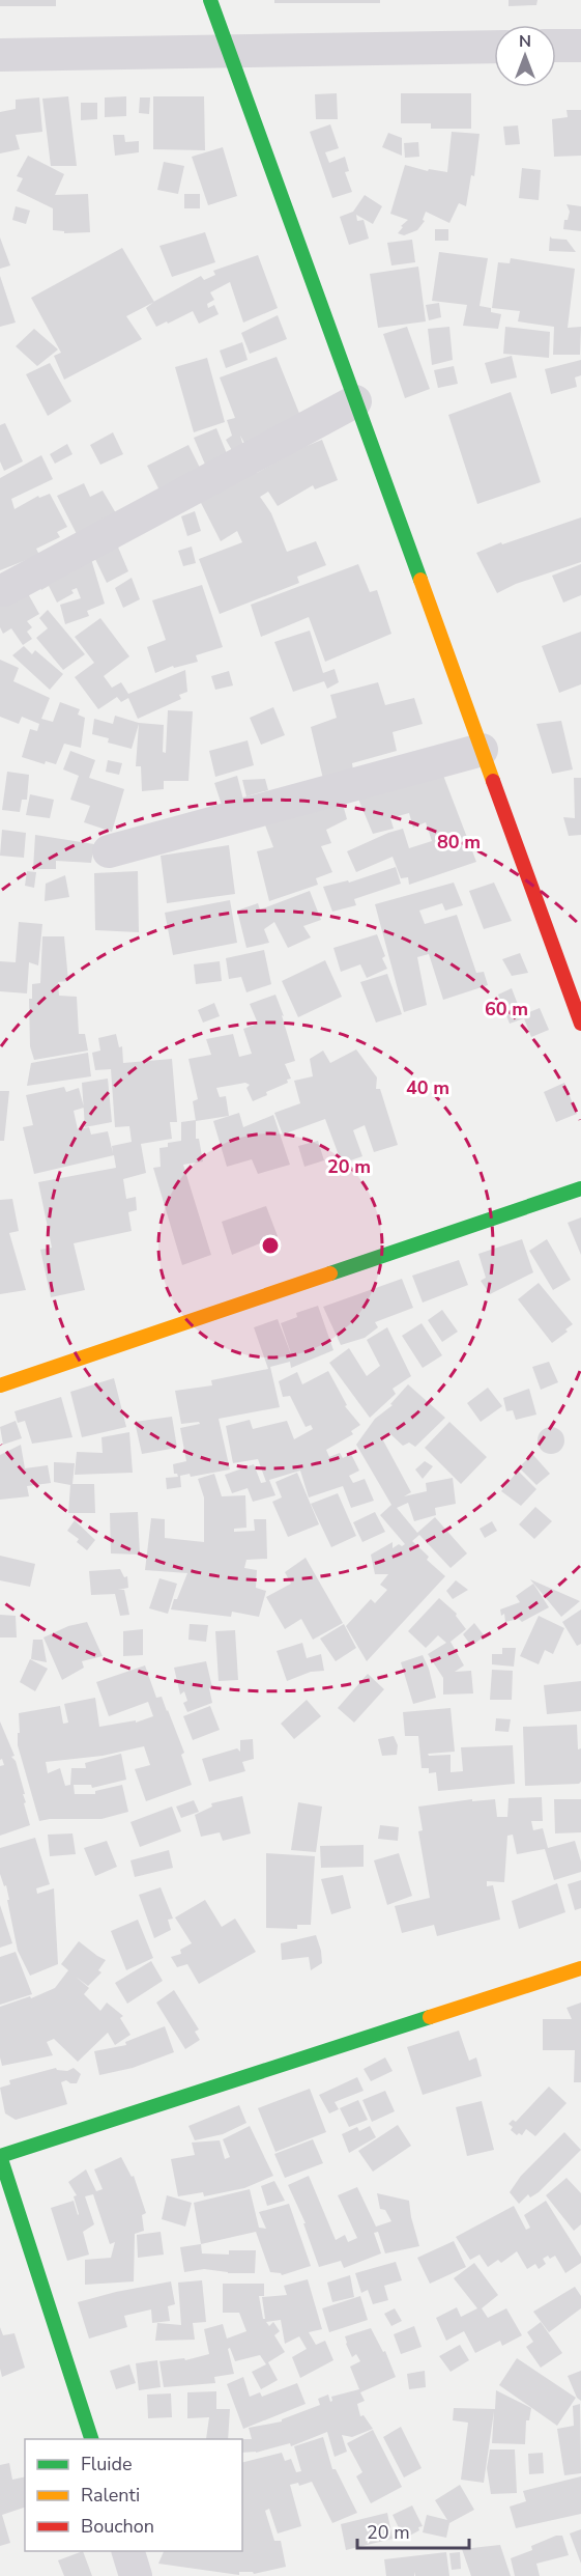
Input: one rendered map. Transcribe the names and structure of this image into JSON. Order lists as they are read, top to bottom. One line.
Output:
{"legend":["Fluide","Ralenti","Bouchon"],"scale_bar":"20 m","north":"top","rings":["80 m","60 m","40 m","20 m"]}
